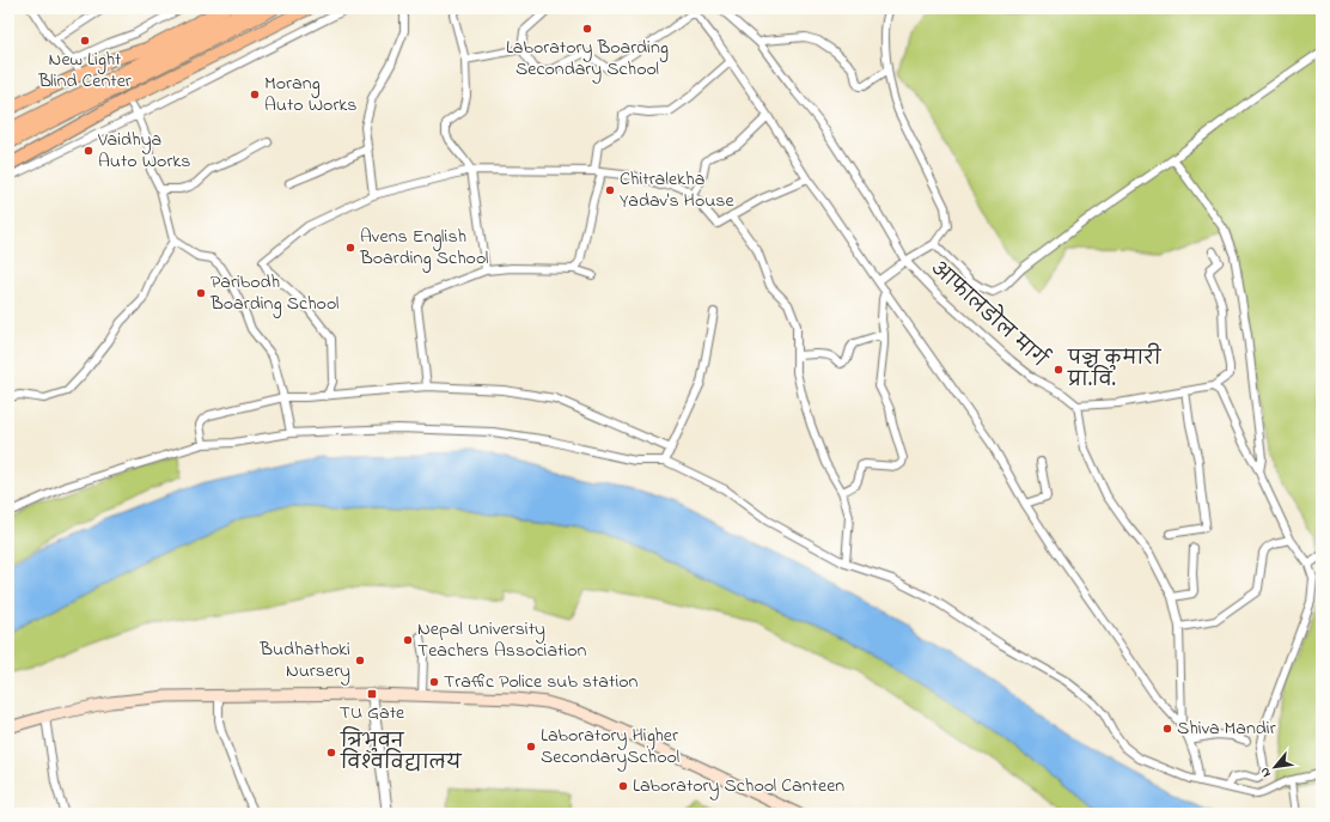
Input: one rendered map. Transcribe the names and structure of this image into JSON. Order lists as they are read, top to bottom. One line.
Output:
{"streets":{"street":["आफालडोल मार्ग"]},"places":{"other":["Laboratory Boarding Secondary School","New Light Blind Center","Morang Auto Works","Vaidhya Auto Works","Chitralekha Yadav's House","Avens English Boarding School","Paribodh Boarding School","पञ्च कुमारी प्रा.वि.","Nepal University Teachers Association","Budhathoki Nursery","Traffic Police sub station","Shiva Mandir","Laboratory Higher SecondarySchool","त्रिभुवन विश्वविद्यालय","Laboratory School Canteen"],"transit":["TU Gate"]},"north":"bottom left"}
